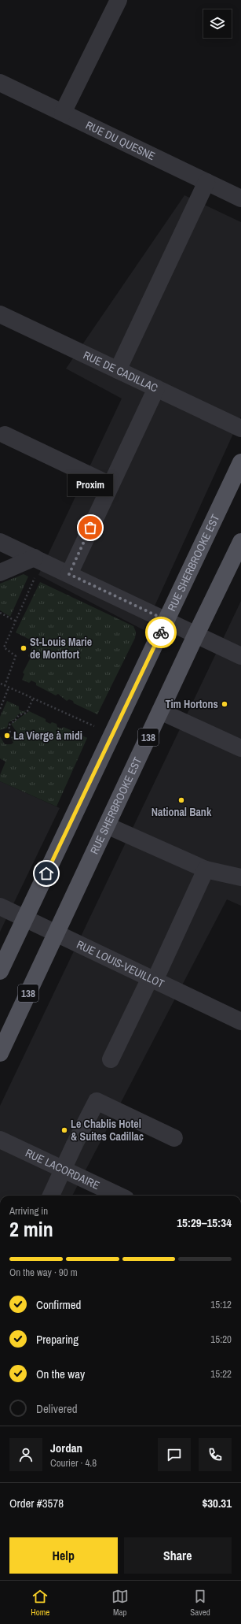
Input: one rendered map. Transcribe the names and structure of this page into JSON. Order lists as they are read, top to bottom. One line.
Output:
{"streets":{"main road":["RUE SHERBROOKE EST","138"],"street":["RUE DU QUESNE","RUE DE CADILLAC","RUE LOUIS-VEUILLOT","RUE LACORDAIRE"]},"crossings":[["RUE SHERBROOKE EST","RUE LOUIS-VEUILLOT"]],"places":["Proxim","St-Louis Marie de Montfort","Tim Hortons","La Vierge à midi","National Bank","Le Chablis Hotel & Suites Cadillac"],"page":{"bubble":"Proxim","heading":["2 min","Arriving in","15:29–15:34"],"panel":["Jordan","Courier · 4.8","Order #3578","$30.31"],"bar":"On the way · 90 m","list":[["Confirmed","15:12"],["Preparing","15:20"],["On the way","15:22"],"Delivered"],"buttons":["Help","Share"],"tabs":["Home","Map","Saved"]}}
